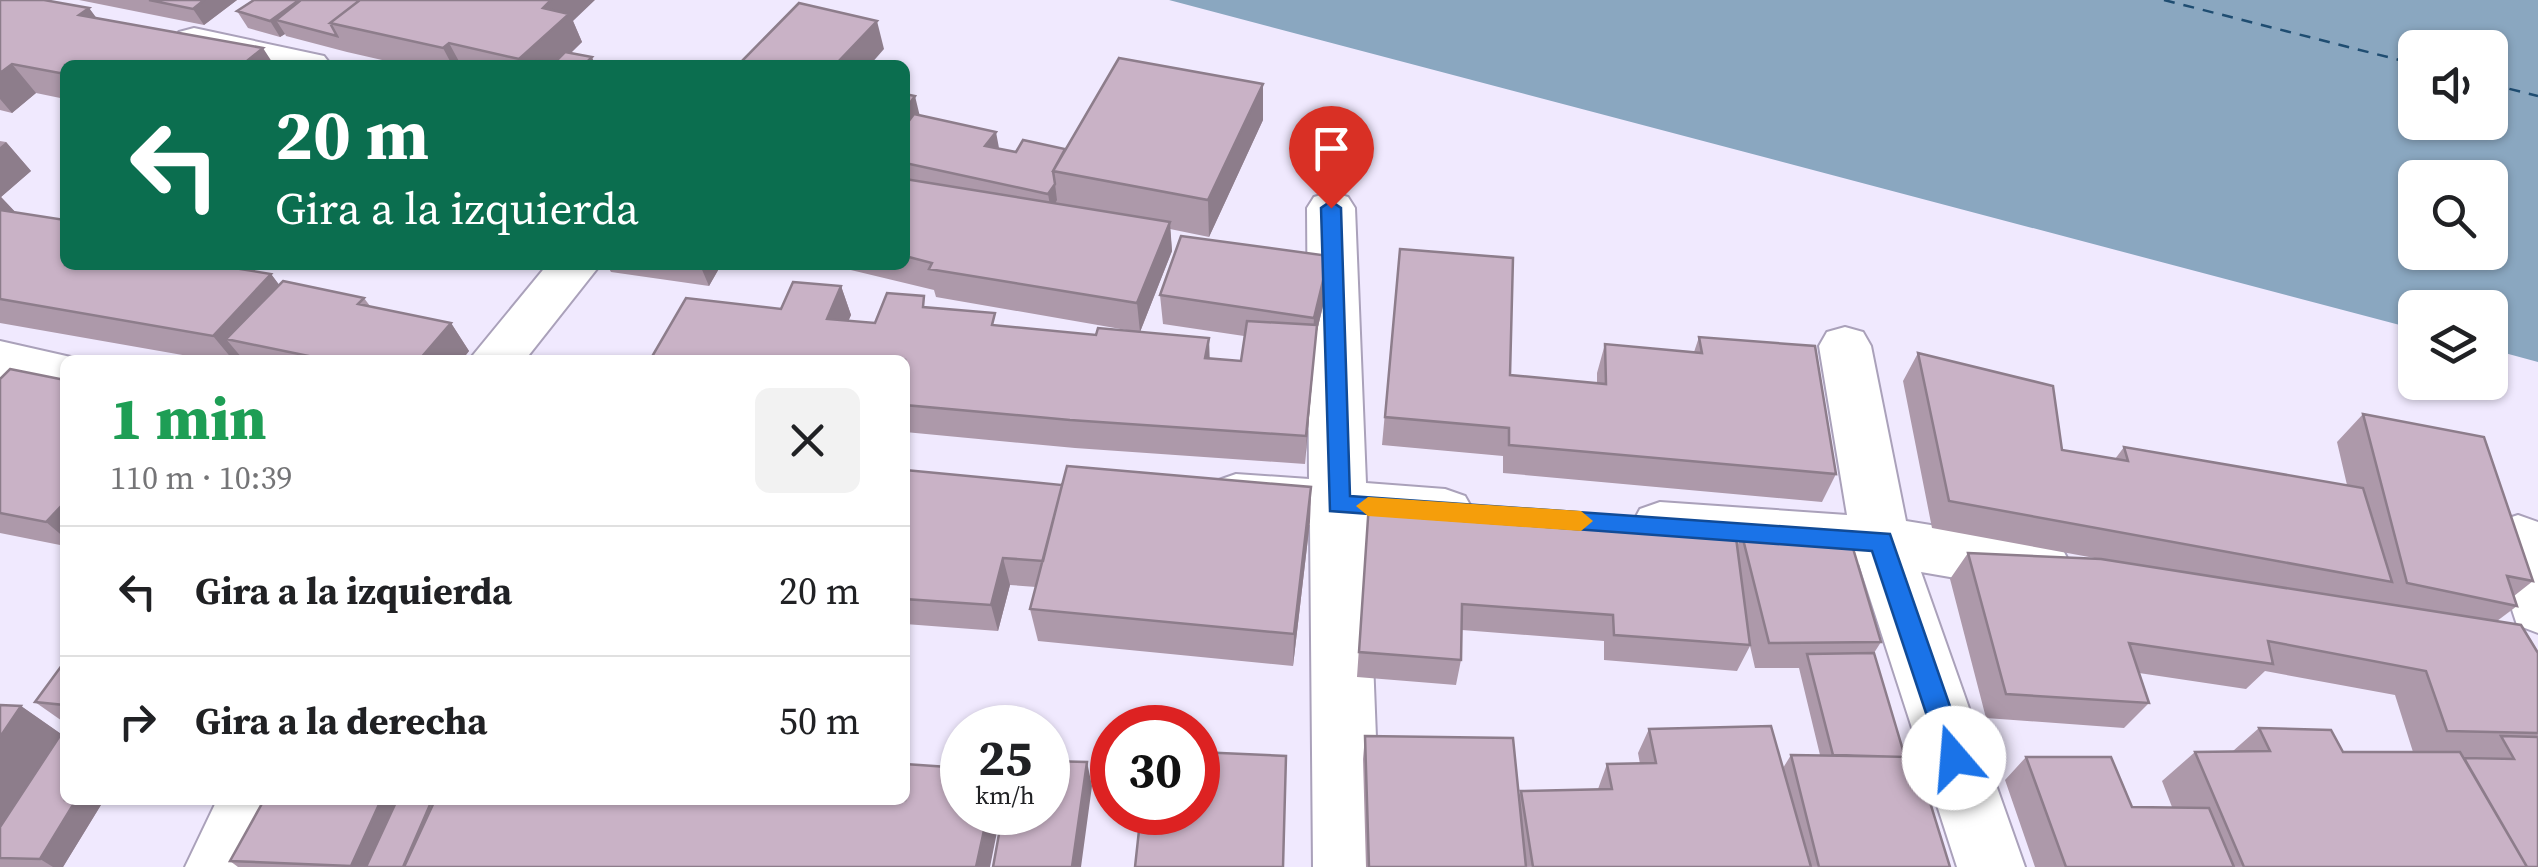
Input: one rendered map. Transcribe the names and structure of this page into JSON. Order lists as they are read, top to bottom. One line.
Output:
{"page":{"turn":["20 m","Gira a la izquierda"],"heading":["1 min","110 m · 10:39"],"list":[{"name":"Gira a la izquierda","value":"20 m"},{"name":"Gira a la derecha","value":"50 m"}],"speed":"25 km/h","limit":"30"}}
